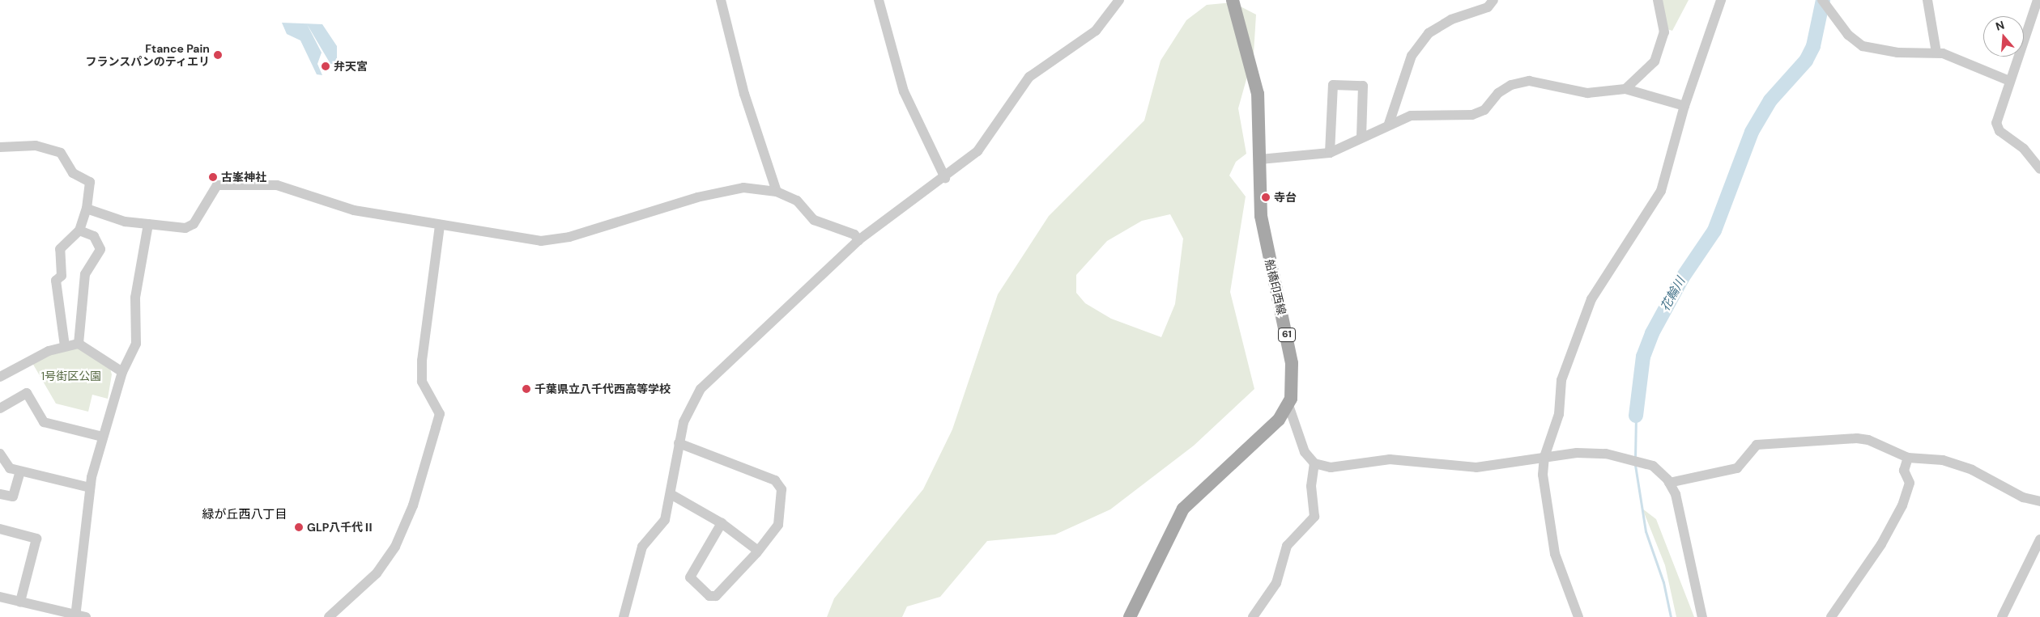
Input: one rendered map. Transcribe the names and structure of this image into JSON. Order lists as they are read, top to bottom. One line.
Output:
{"streets":{"main road":["船橋印西線","61"]},"districts":["緑が丘西八丁目"],"water":["花輪川"],"parks":["1号街区公園"],"places":["Ftance Pain フランスパンのティエリ","弁天宮","古峯神社","寺台","千葉県立八千代西高等学校","GLP八千代Ⅱ"],"north":"top"}
